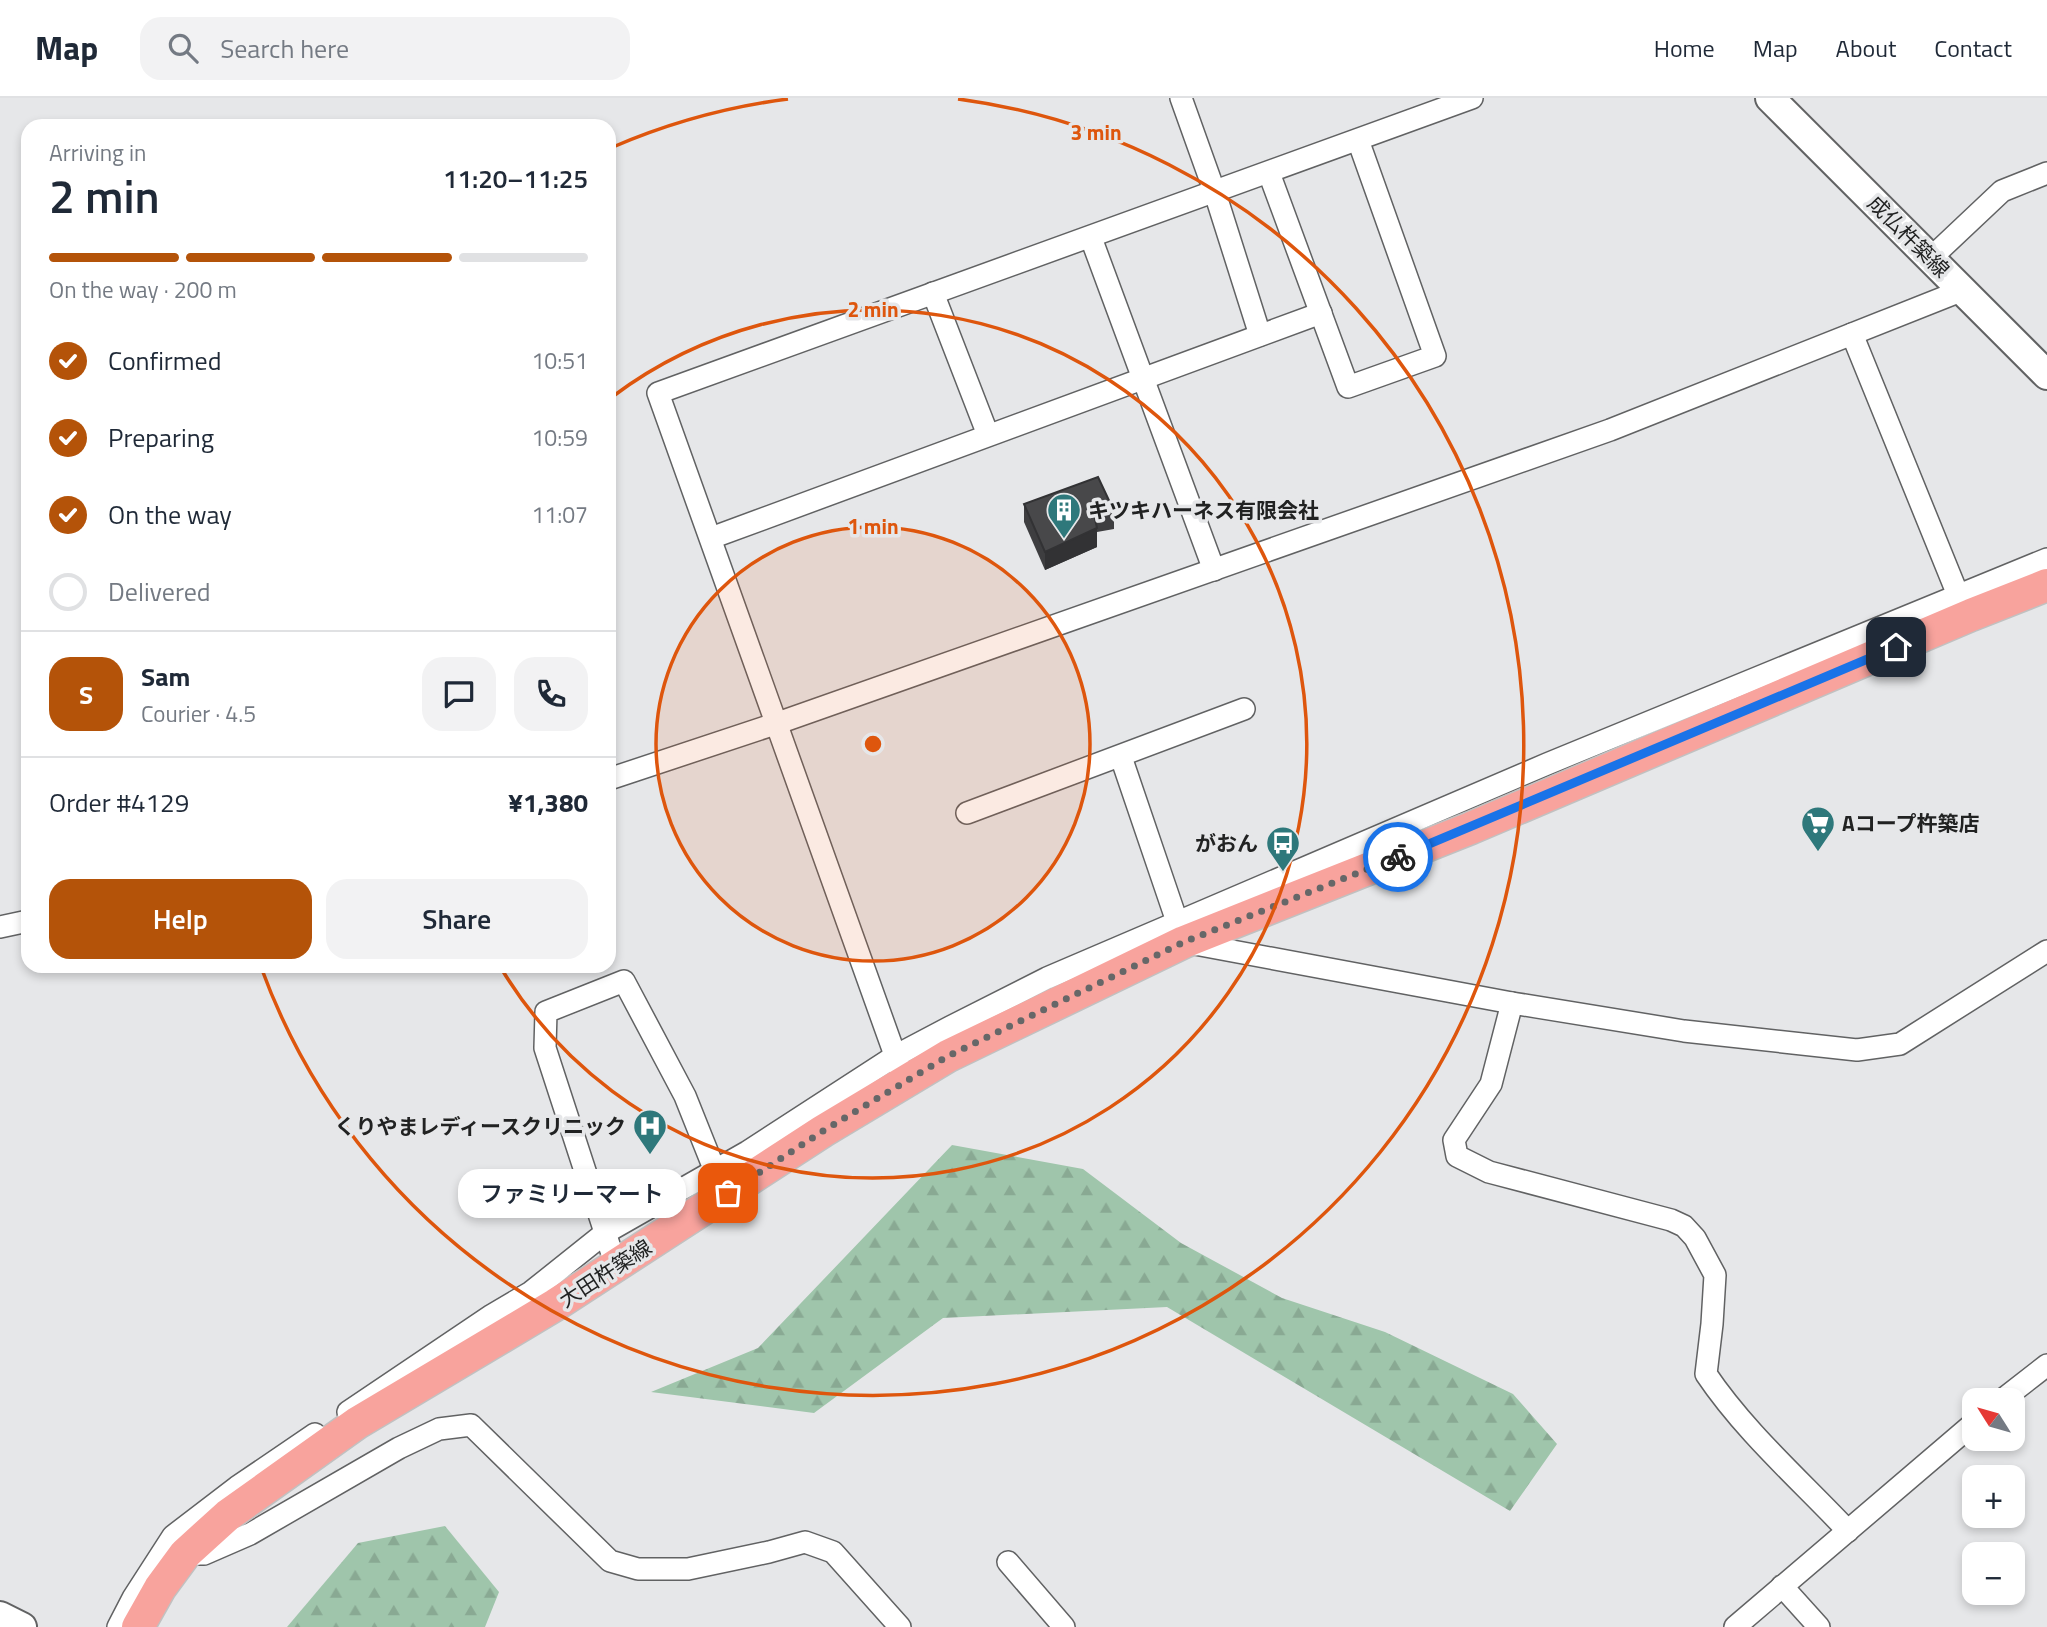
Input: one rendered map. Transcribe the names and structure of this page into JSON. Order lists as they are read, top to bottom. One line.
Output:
{"streets":{"main road":["成仏杵築線","大田杵築線"]},"places":{"building":["キツキハーネス有限会社"],"supermarket":["Aコープ杵築店"],"bus stop":["がおん"],"hospital":["くりやまレディースクリニック"],"other":["ファミリーマート"]},"north":"top left","page":{"header":"Map","search":"Search here","nav":["Home","Map","About","Contact"],"heading":["2 min","Arriving in","11:20–11:25"],"panel":["Sam","Courier · 4.5","Order #4129","¥1,380"],"bar":"On the way · 200 m","list":[["Confirmed","10:51"],["Preparing","10:59"],["On the way","11:07"],"Delivered"],"round":"S","buttons":["Help","Share"],"bubble":"ファミリーマート","map_buttons":["+","−"]},"rings":["3 min","2 min","1 min"]}
